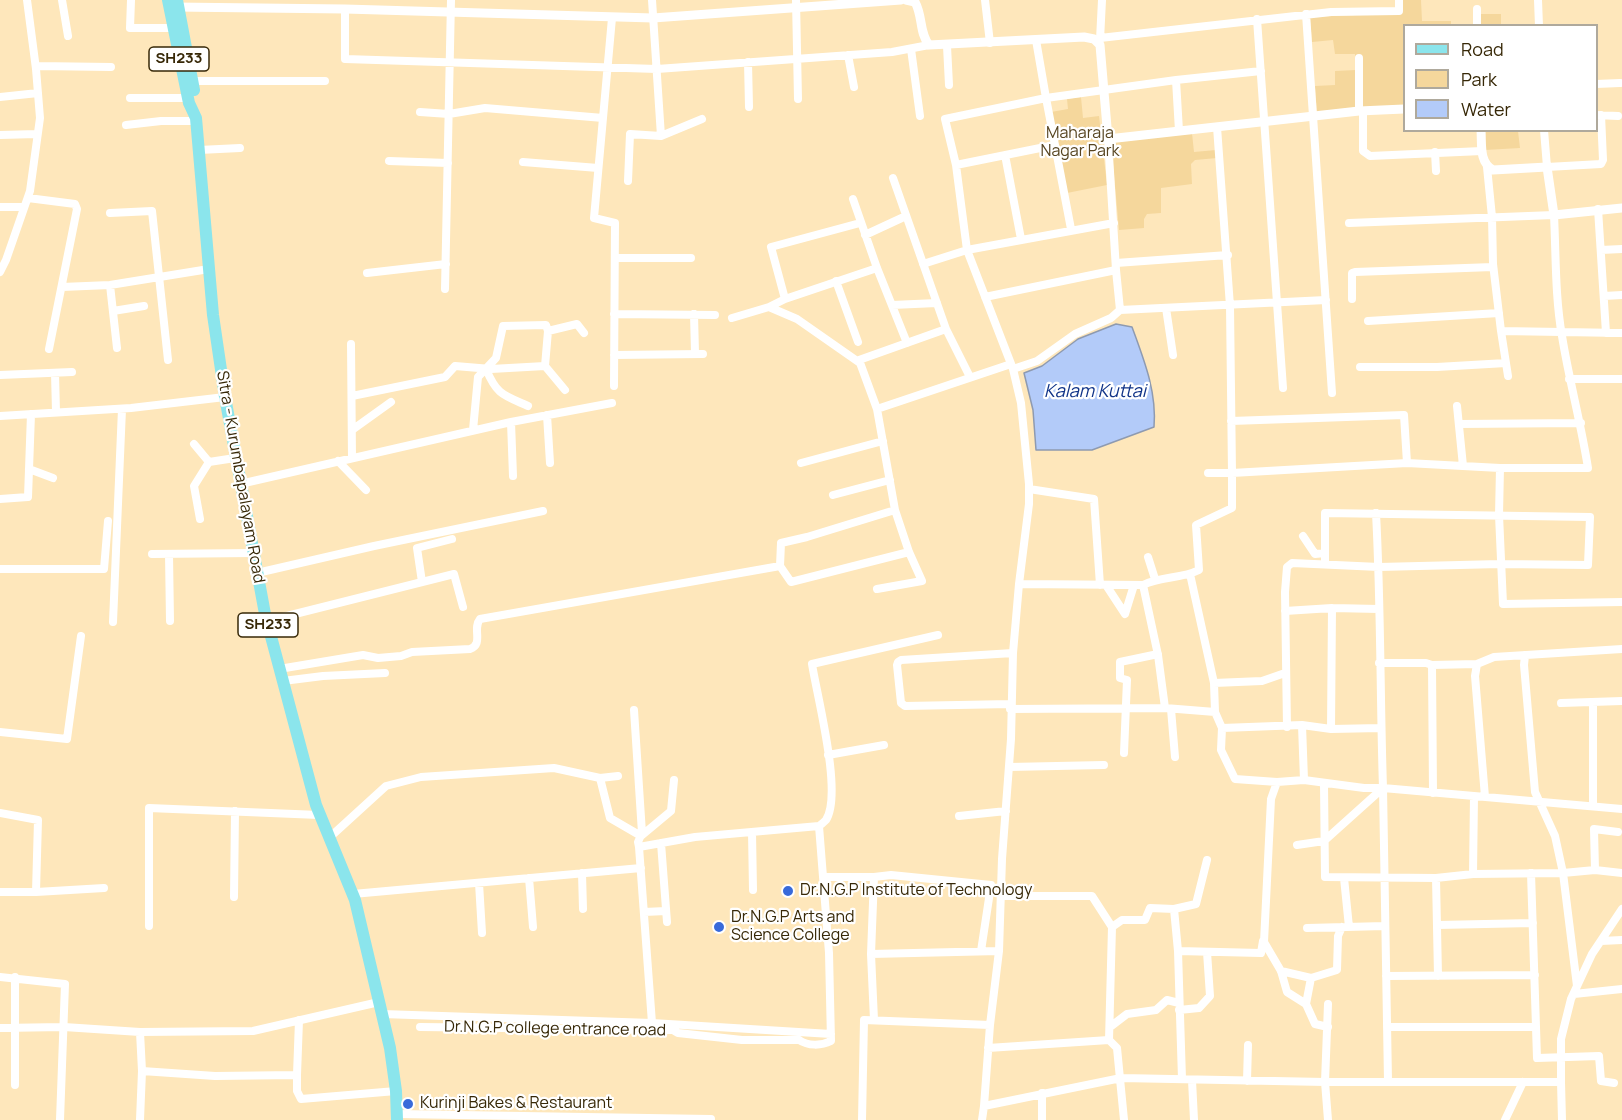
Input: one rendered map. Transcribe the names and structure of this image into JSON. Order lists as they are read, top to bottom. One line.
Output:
{"streets":{"main road":["SH233","Sitra - Kurumbapalayam Road"],"street":["Dr.N.G.P college entrance road"]},"water":["Kalam Kuttai"],"parks":["Maharaja Nagar Park"],"places":["Dr.N.G.P Institute of Technology","Dr.N.G.P Arts and Science College","Kurinji Bakes & Restaurant"],"legend":["Road","Park","Water"]}
